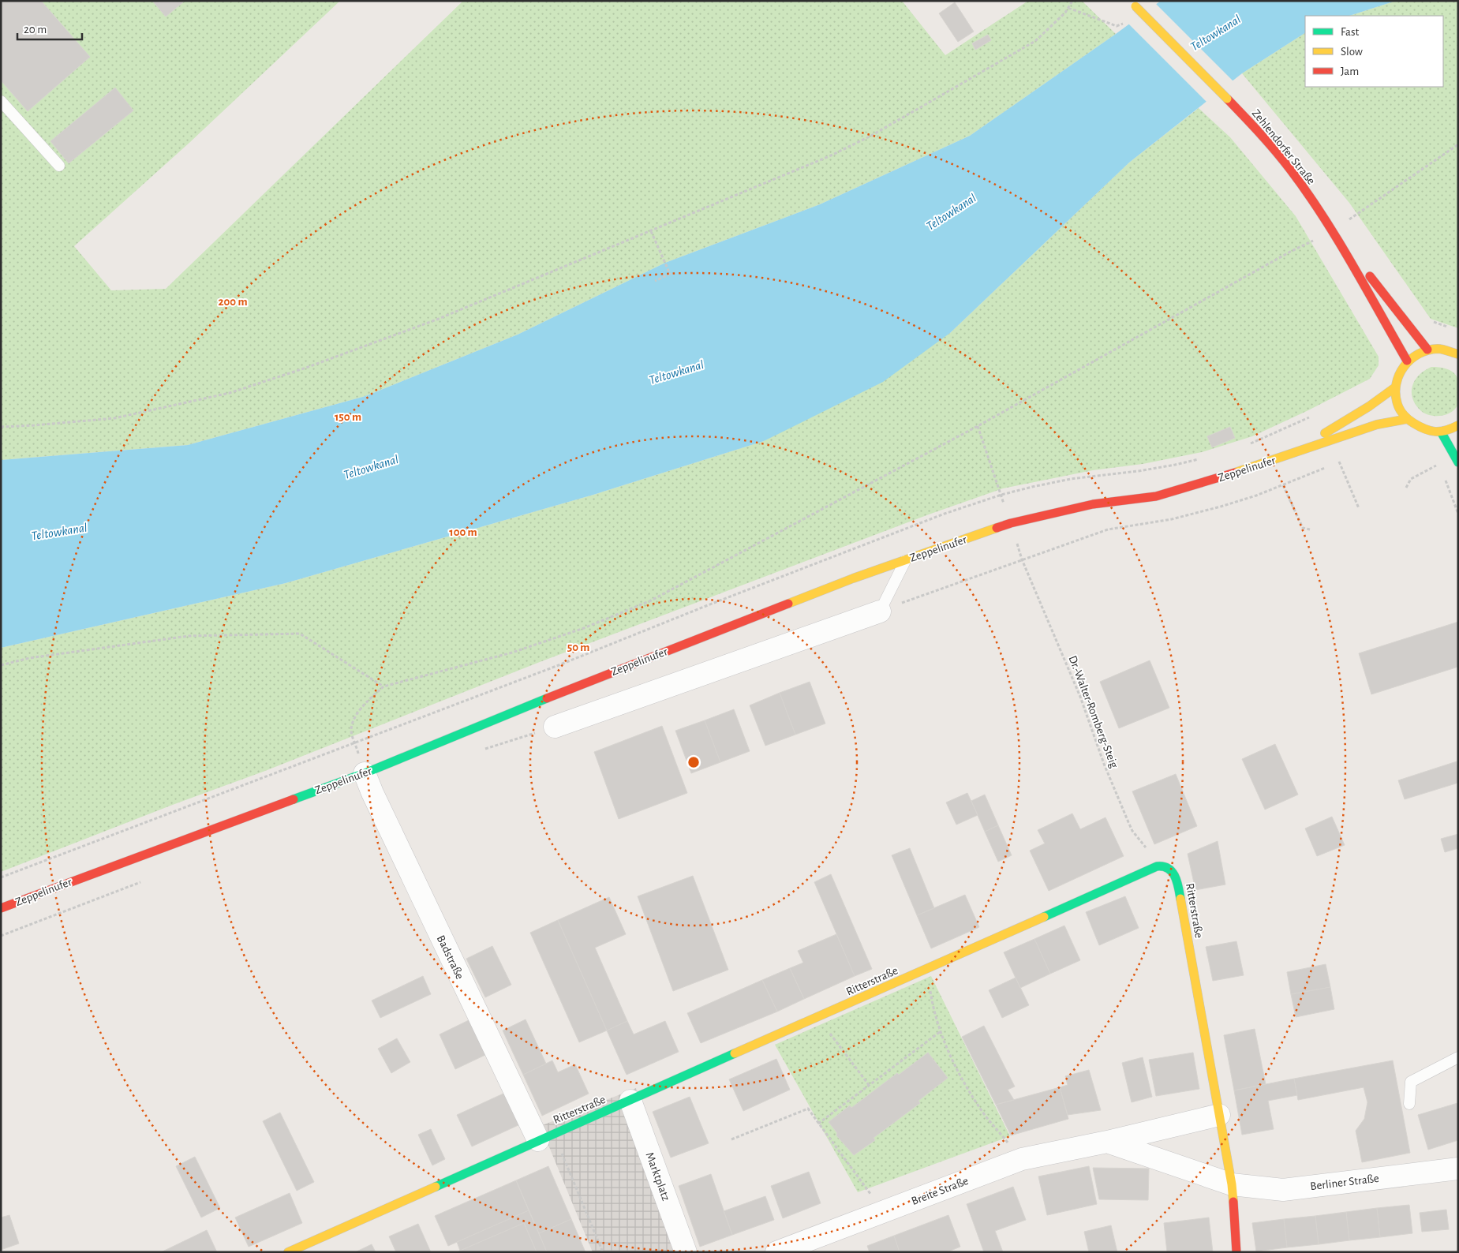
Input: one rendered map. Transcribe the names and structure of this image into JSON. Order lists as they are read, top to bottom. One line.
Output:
{"streets":{"main road":["Zehlendorfer Straße","Zeppelinufer","Ritterstraße"],"street":["Badstraße","Marktplatz","Berliner Straße","Breite Straße"],"path":["Dr.-Walter-Romberg-Steig"]},"crossings":[["Zeppelinufer","Badstraße"],["Dr.-Walter-Romberg-Steig","Ritterstraße"],["Ritterstraße","Badstraße"],["Ritterstraße","Marktplatz"],["Ritterstraße","Berliner Straße"],["Ritterstraße","Breite Straße"]],"water":["Teltowkanal"],"legend":["Fast","Slow","Jam"],"scale_bar":"20 m","rings":["200 m","150 m","100 m","50 m"]}
